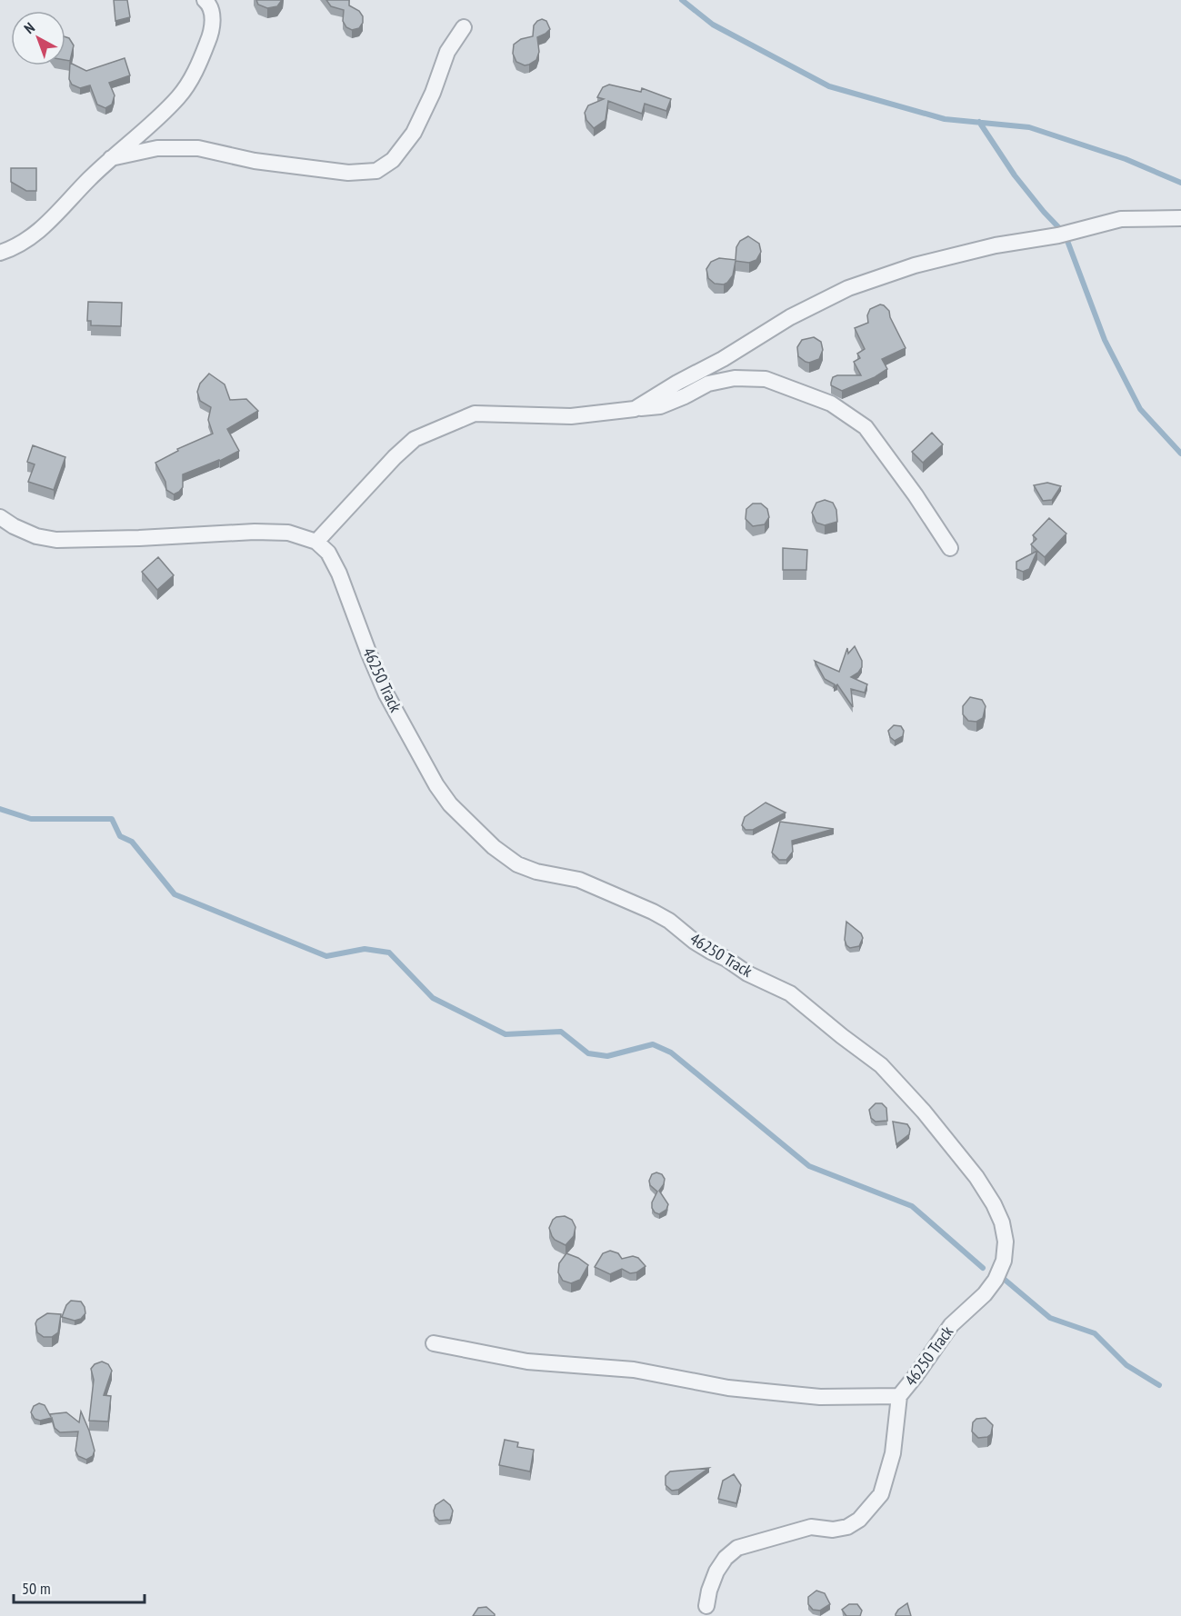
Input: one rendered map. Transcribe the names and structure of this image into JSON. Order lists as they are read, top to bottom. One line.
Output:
{"streets":{"street":["46250 Track"]},"scale_bar":"50 m","north":"top left"}
